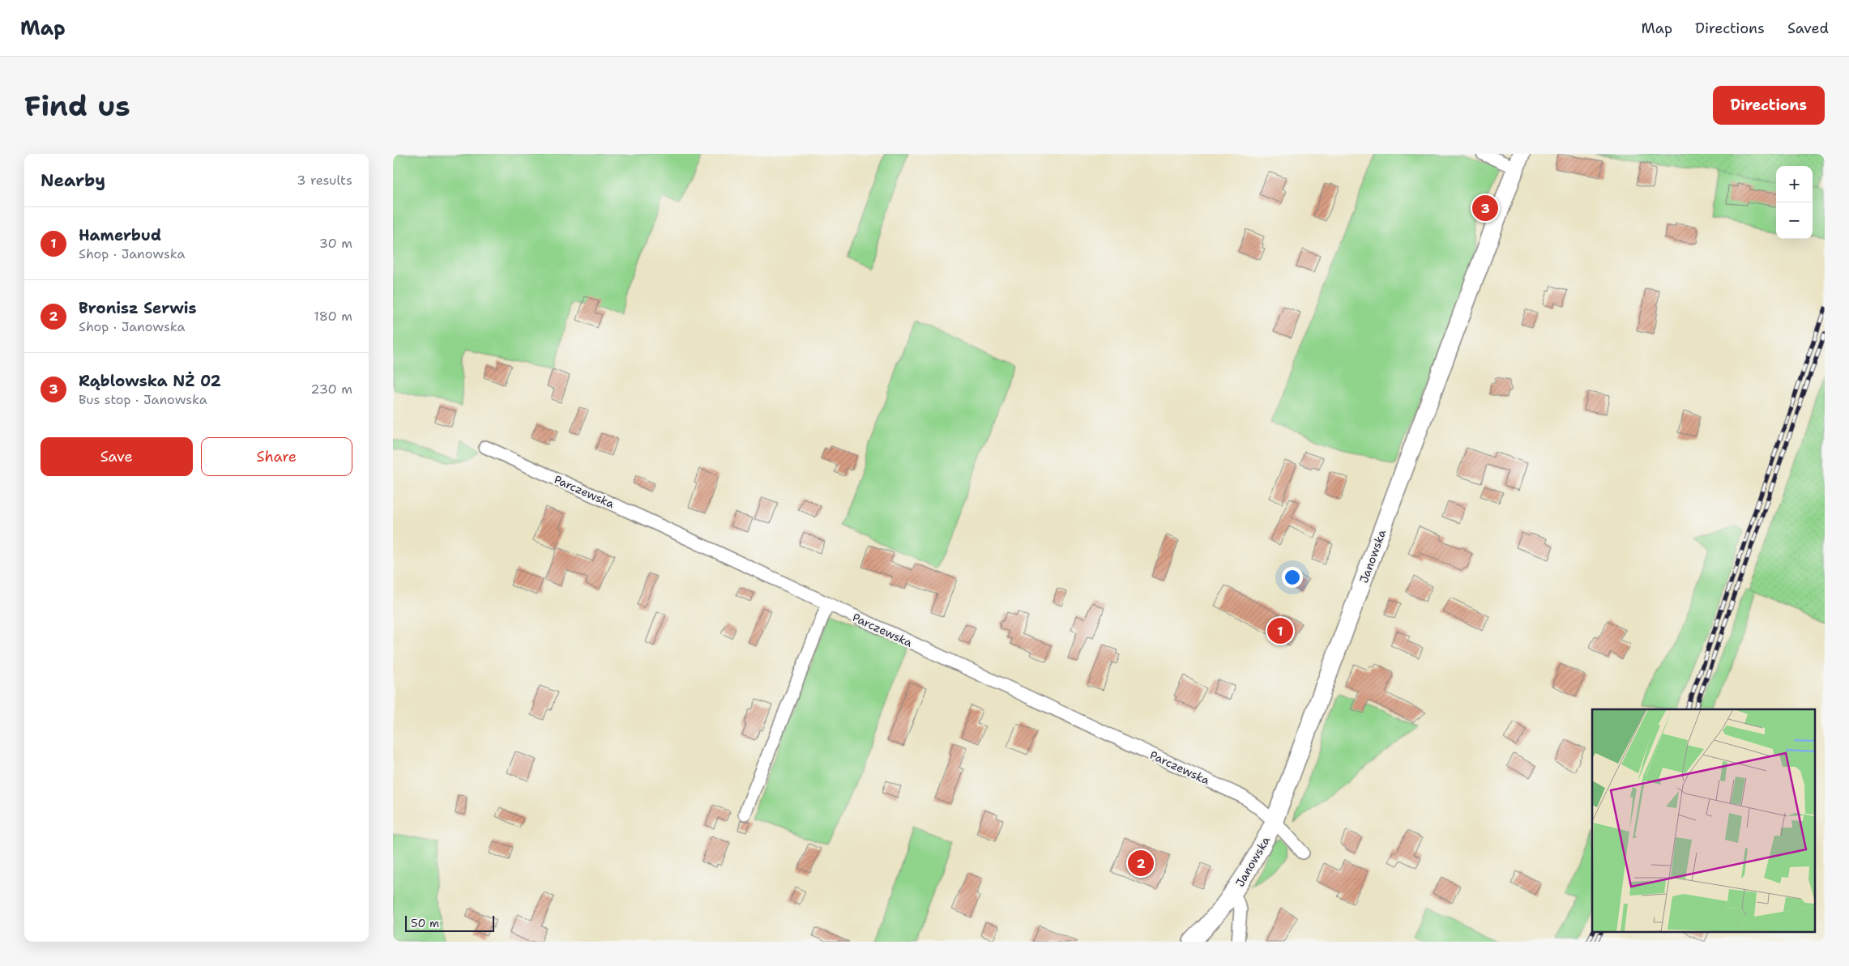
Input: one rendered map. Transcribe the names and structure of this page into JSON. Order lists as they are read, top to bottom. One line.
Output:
{"streets":{"street":["Parczewska","Janowska"]},"crossings":[["Parczewska","Janowska"]],"scale_bar":"50 m","page":{"header":"Map","nav":["Map","Directions","Saved"],"buttons":["Directions",["Save","Share"]],"title":"Find us","heading":["Nearby","3 results"],"map_buttons":["+","−"],"pins":["3","1","2"],"list":[{"mark":"1","name":"Hamerbud","note":"Shop · Janowska","value":"30 m"},{"mark":"2","name":"Bronisz Serwis","note":"Shop · Janowska","value":"180 m"},{"mark":"3","name":"Rąblowska NŻ 02","note":"Bus stop · Janowska","value":"230 m"}],"scale":"50 m"}}
